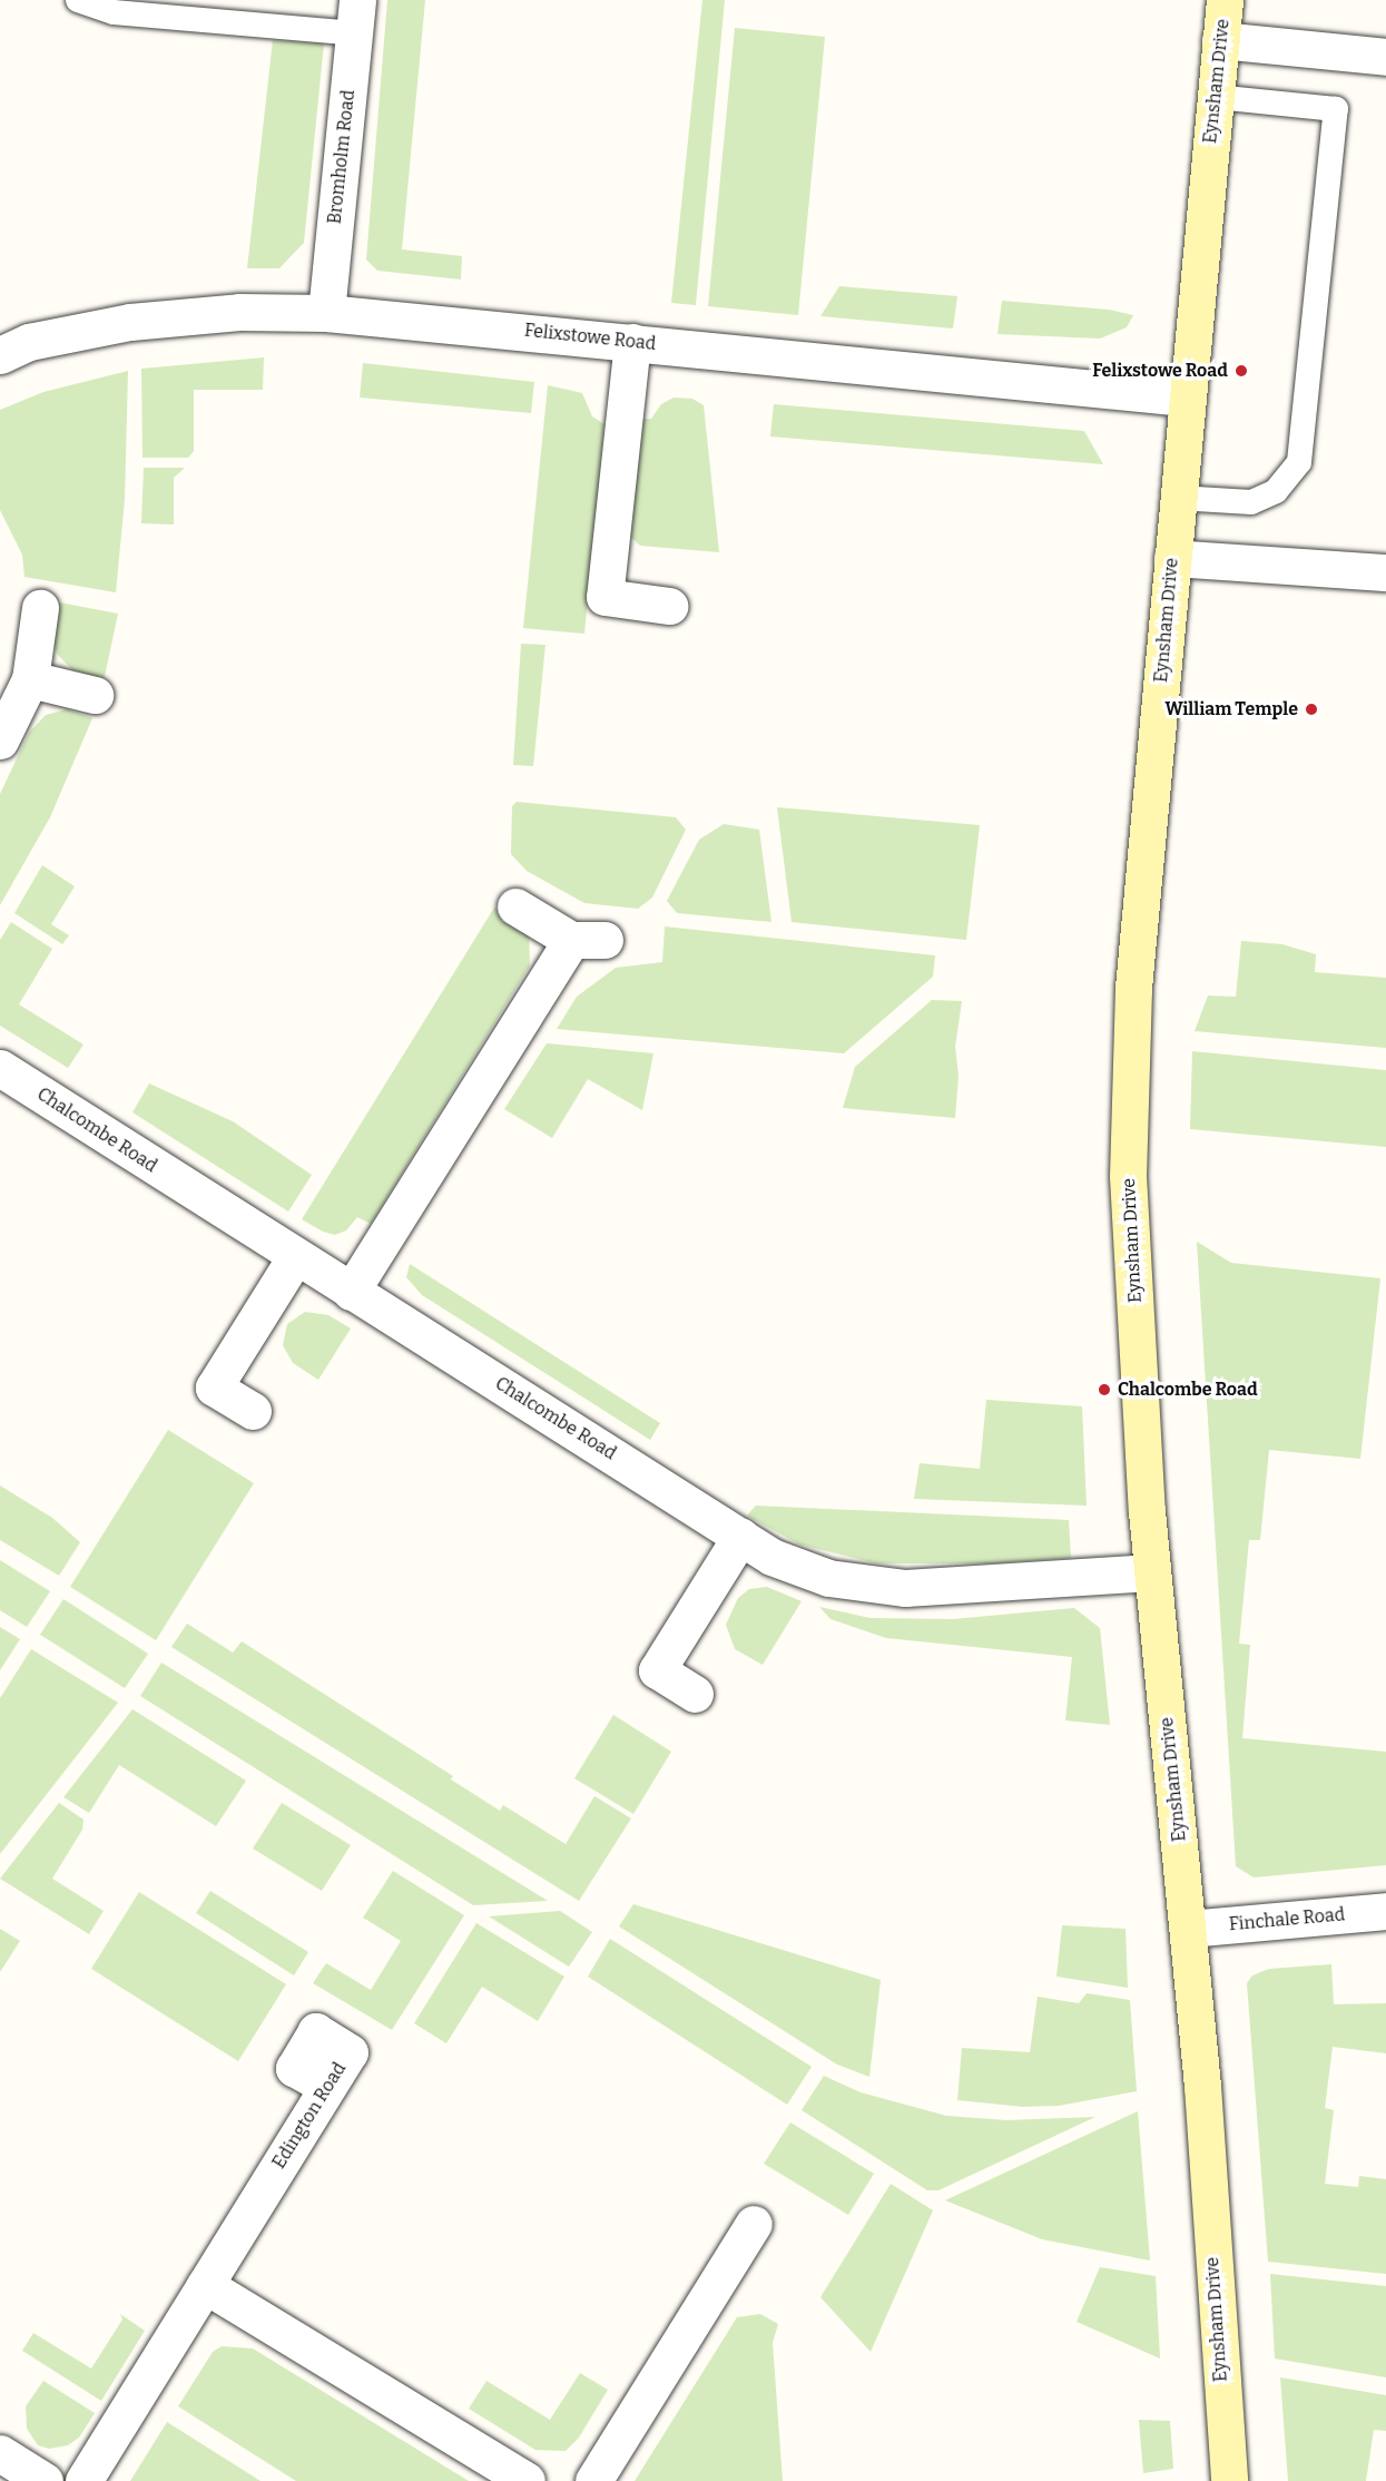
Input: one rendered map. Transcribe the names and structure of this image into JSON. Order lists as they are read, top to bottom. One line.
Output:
{"streets":{"street":["Eynsham Drive","Bromholm Road","Felixstowe Road","Chalcombe Road","Finchale Road","Edington Road"]},"crossings":[["Eynsham Drive","Felixstowe Road"],["Eynsham Drive","Chalcombe Road"],["Eynsham Drive","Finchale Road"],["Bromholm Road","Felixstowe Road"]],"places":["Felixstowe Road","William Temple","Chalcombe Road"]}
